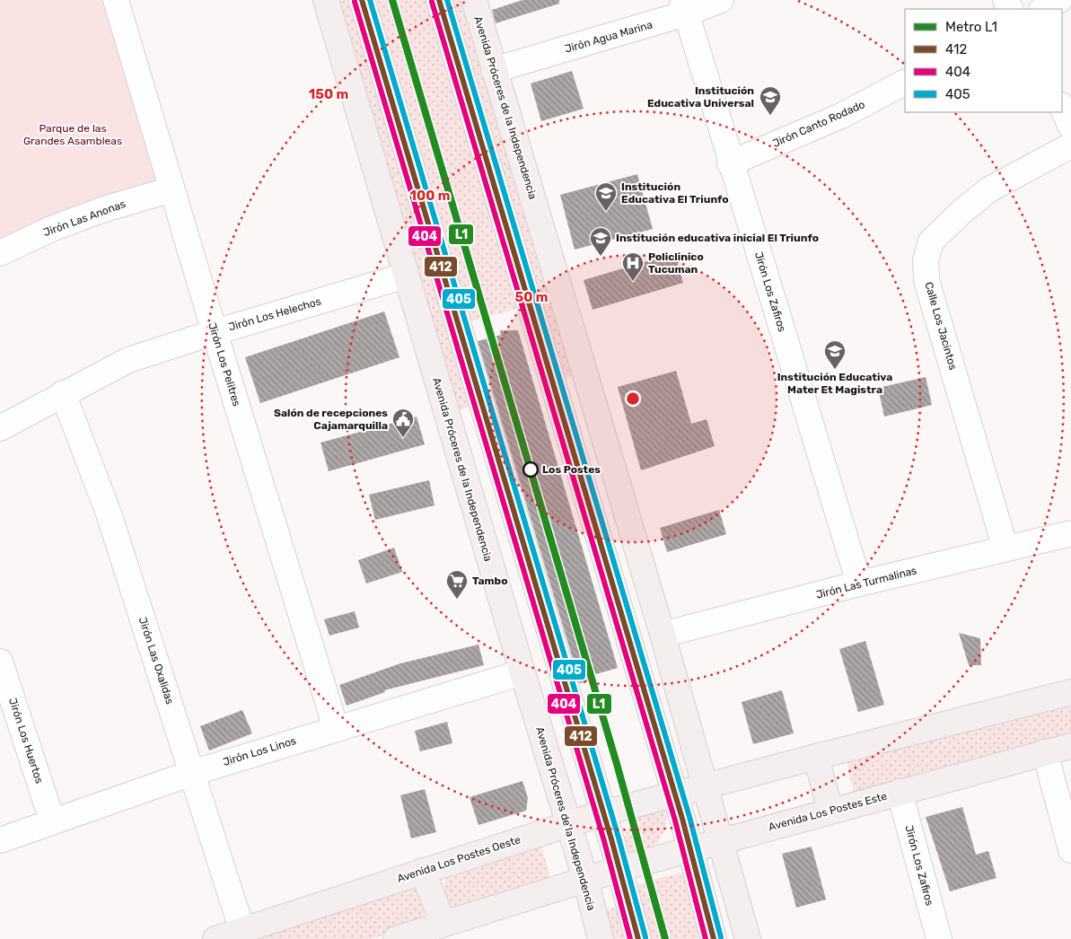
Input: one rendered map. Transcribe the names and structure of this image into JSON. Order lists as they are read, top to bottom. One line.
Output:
{"streets":{"main road":["Avenida Próceres de la Independencia","Avenida Los Postes Este","Avenida Los Postes Oeste"],"street":["Jirón Agua Marina","Jirón Canto Rodado","Jirón Las Anonas","Jirón Los Zafiros","Jirón Los Helechos","Calle Los Jacintos","Jirón Los Pelitres","Jirón Las Turmalinas","Jirón Las Oxalidas","Jirón Los Huertos","Jirón Los Linos"]},"crossings":[["Jirón Agua Marina","Avenida Próceres de la Independencia"],["Jirón Agua Marina","Jirón Los Zafiros"],["Avenida Próceres de la Independencia","Jirón Los Helechos"],["Avenida Próceres de la Independencia","Jirón Las Turmalinas"],["Avenida Próceres de la Independencia","Jirón Los Linos"],["Avenida Próceres de la Independencia","Avenida Los Postes Este"],["Avenida Próceres de la Independencia","Avenida Los Postes Oeste"],["Jirón Canto Rodado","Jirón Los Zafiros"],["Jirón Las Anonas","Jirón Los Pelitres"],["Jirón Los Zafiros","Jirón Las Turmalinas"],["Jirón Los Zafiros","Avenida Los Postes Este"],["Jirón Los Helechos","Jirón Los Pelitres"],["Jirón Los Helechos","Jirón Las Oxalidas"],["Calle Los Jacintos","Jirón Las Turmalinas"],["Jirón Los Pelitres","Jirón Los Linos"],["Jirón Las Oxalidas","Jirón Los Linos"],["Jirón Las Oxalidas","Avenida Los Postes Oeste"],["Jirón Los Huertos","Jirón Los Linos"]],"parks":["Parque de las Grandes Asambleas"],"places":{"school or university":["Institución Educativa Universal","Institución Educativa El Triunfo","Institución educativa inicial El Triunfo","Institución Educativa Mater Et Magistra"],"hospital":["Policlinico Tucuman"],"public building":["Salón de recepciones Cajamarquilla"],"other":["Los Postes"],"supermarket":["Tambo"]},"lines":["metro line L1","transit line 412","transit line 405","transit line 404"],"legend":["Metro L1","412","404","405"],"rings":["150 m","100 m","50 m"]}
